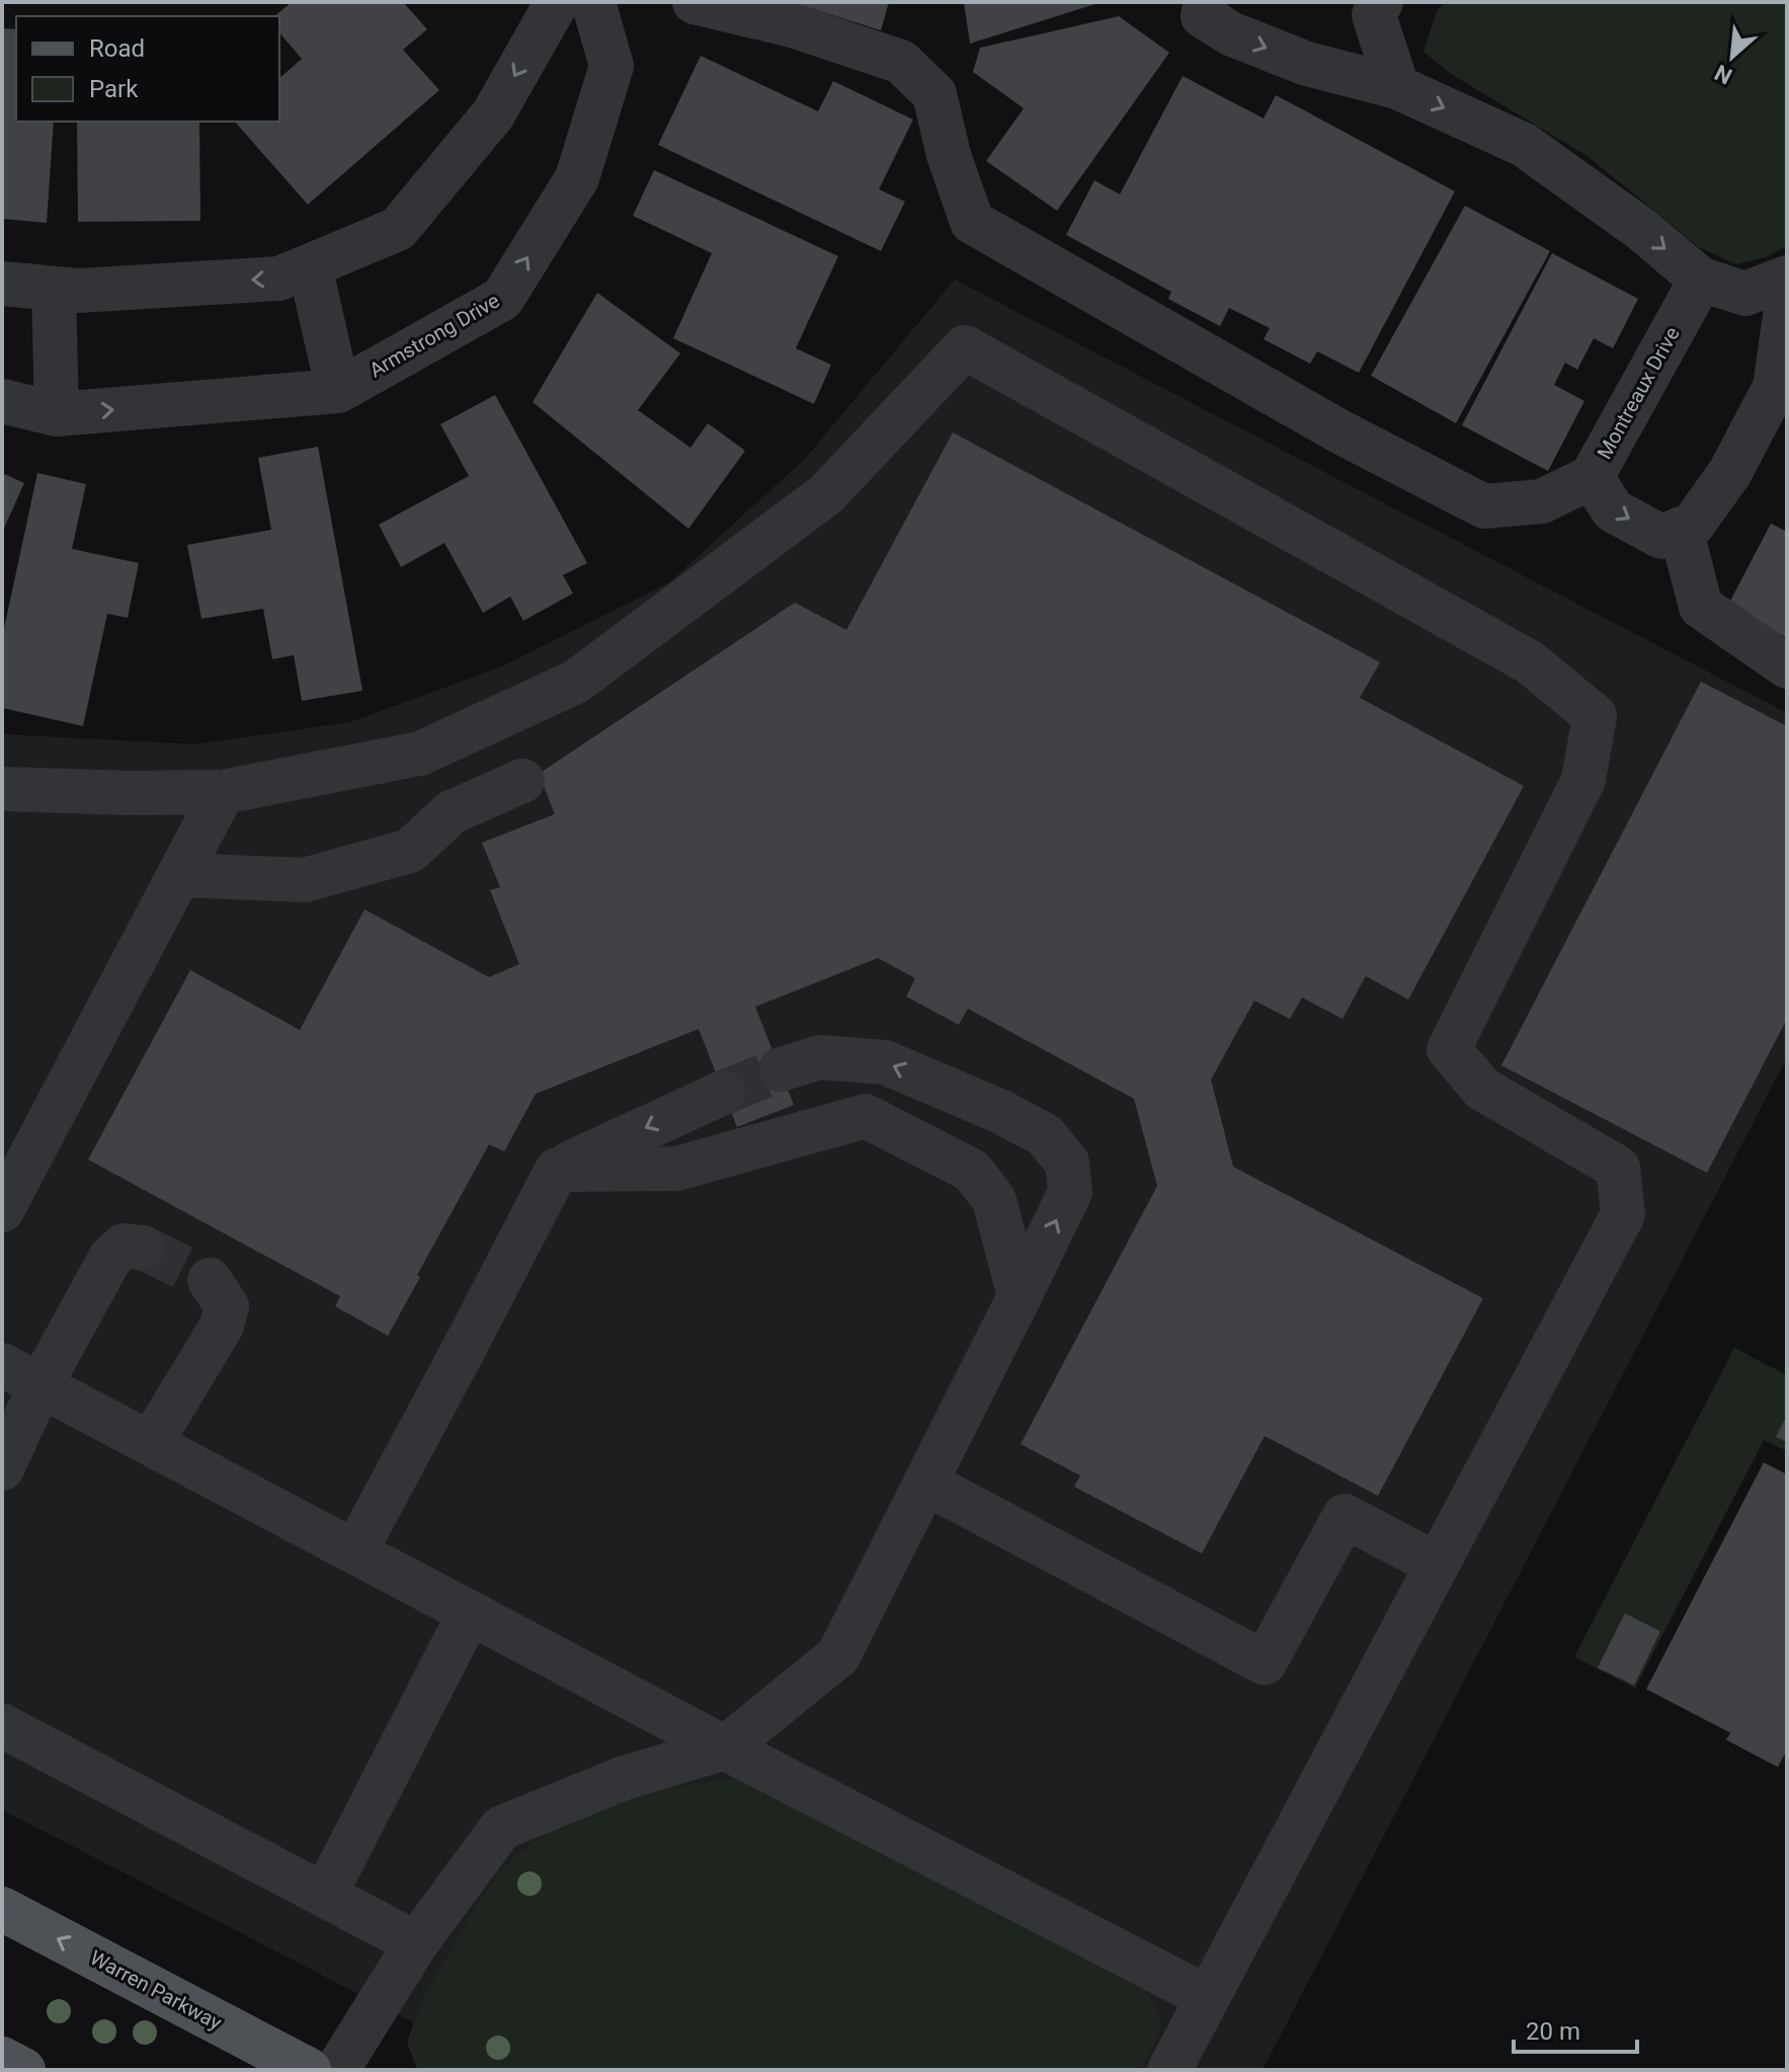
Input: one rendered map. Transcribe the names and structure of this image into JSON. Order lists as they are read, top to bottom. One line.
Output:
{"streets":{"main road":["Warren Parkway"],"street":["Armstrong Drive","Montreaux Drive"]},"one_way":["Warren Parkway"],"legend":["Road","Park"],"scale_bar":"20 m","north":"bottom left"}
